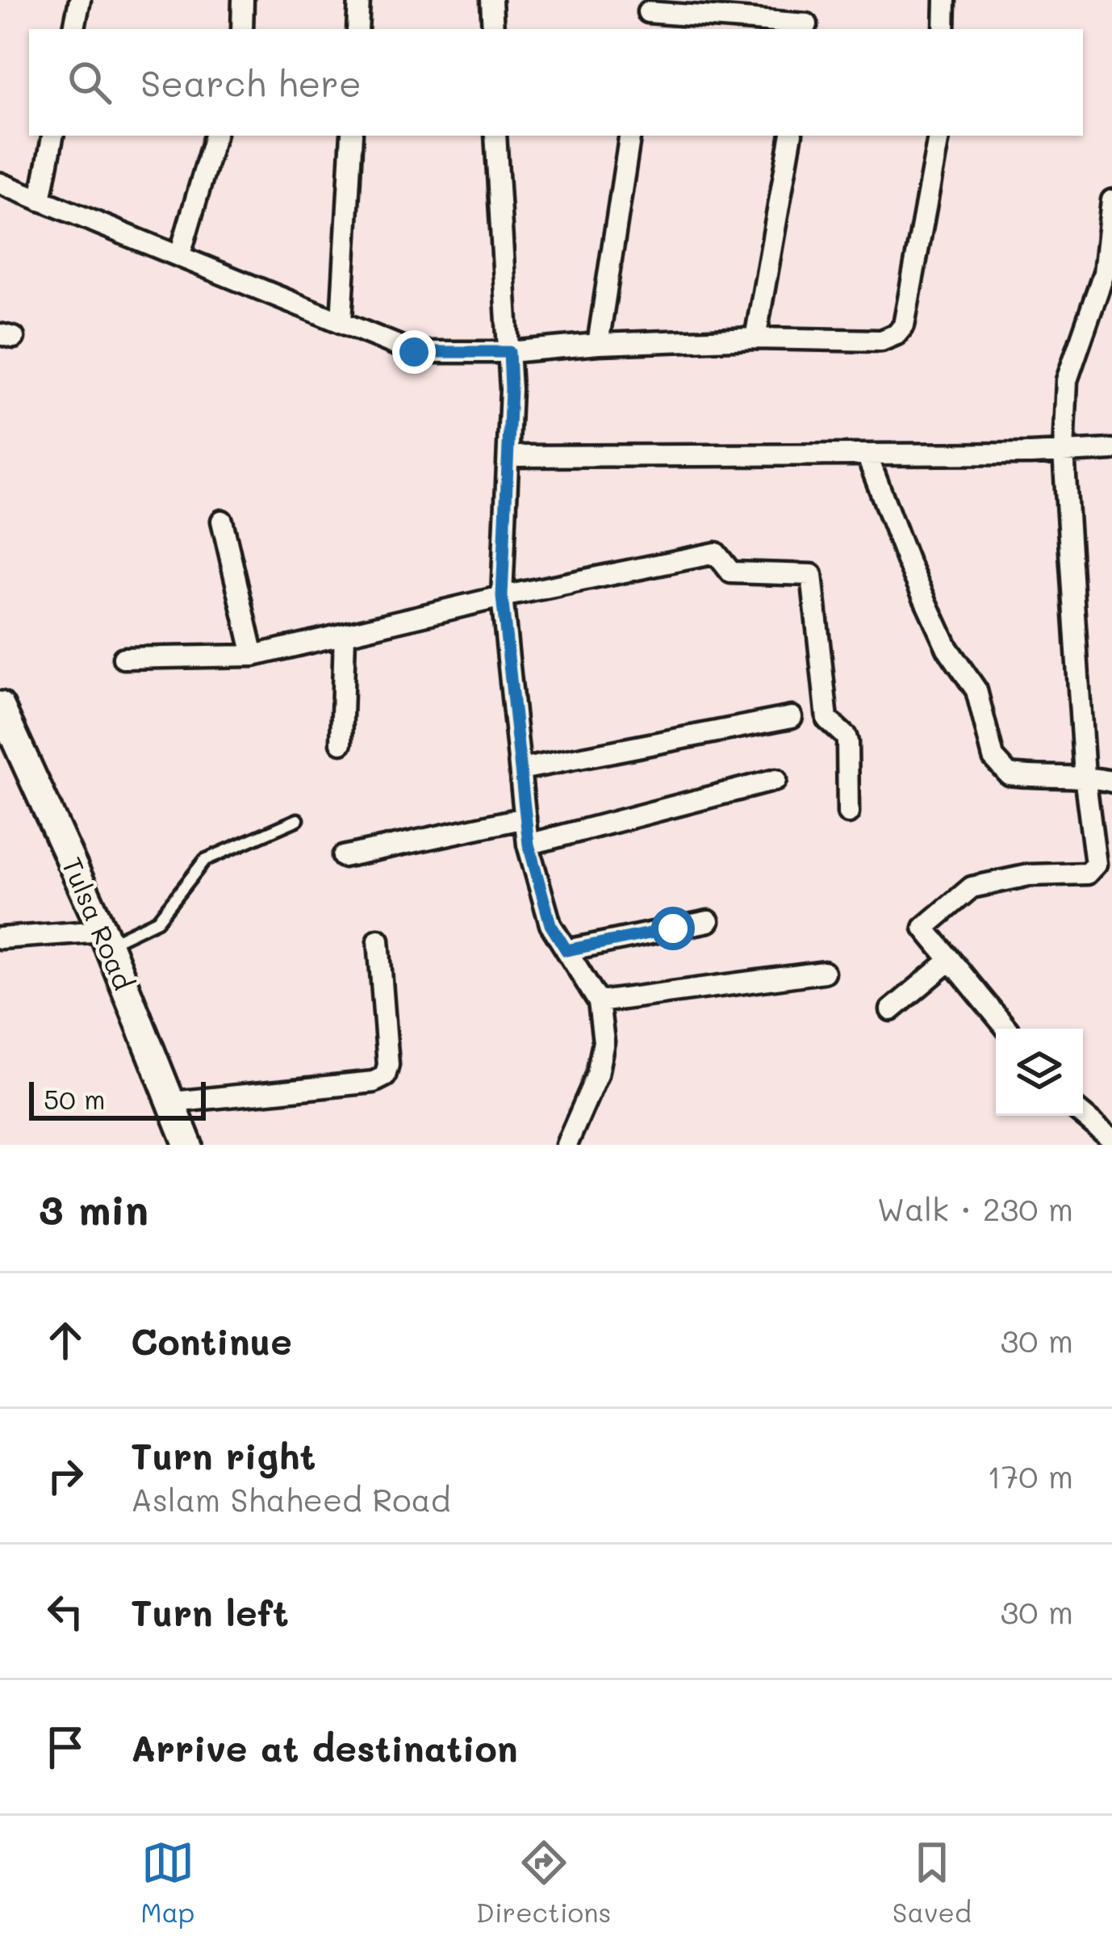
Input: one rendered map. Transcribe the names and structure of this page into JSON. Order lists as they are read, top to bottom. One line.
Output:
{"streets":{"main road":["Tulsa Road"]},"scale_bar":"50 m","page":{"search":"Search here","scale":"50 m","heading":["3 min","Walk · 230 m"],"list":[["Continue","30 m"],["Turn right","Aslam Shaheed Road","170 m"],["Turn left","30 m"],"Arrive at destination"],"nav":["Map","Directions","Saved"]}}
